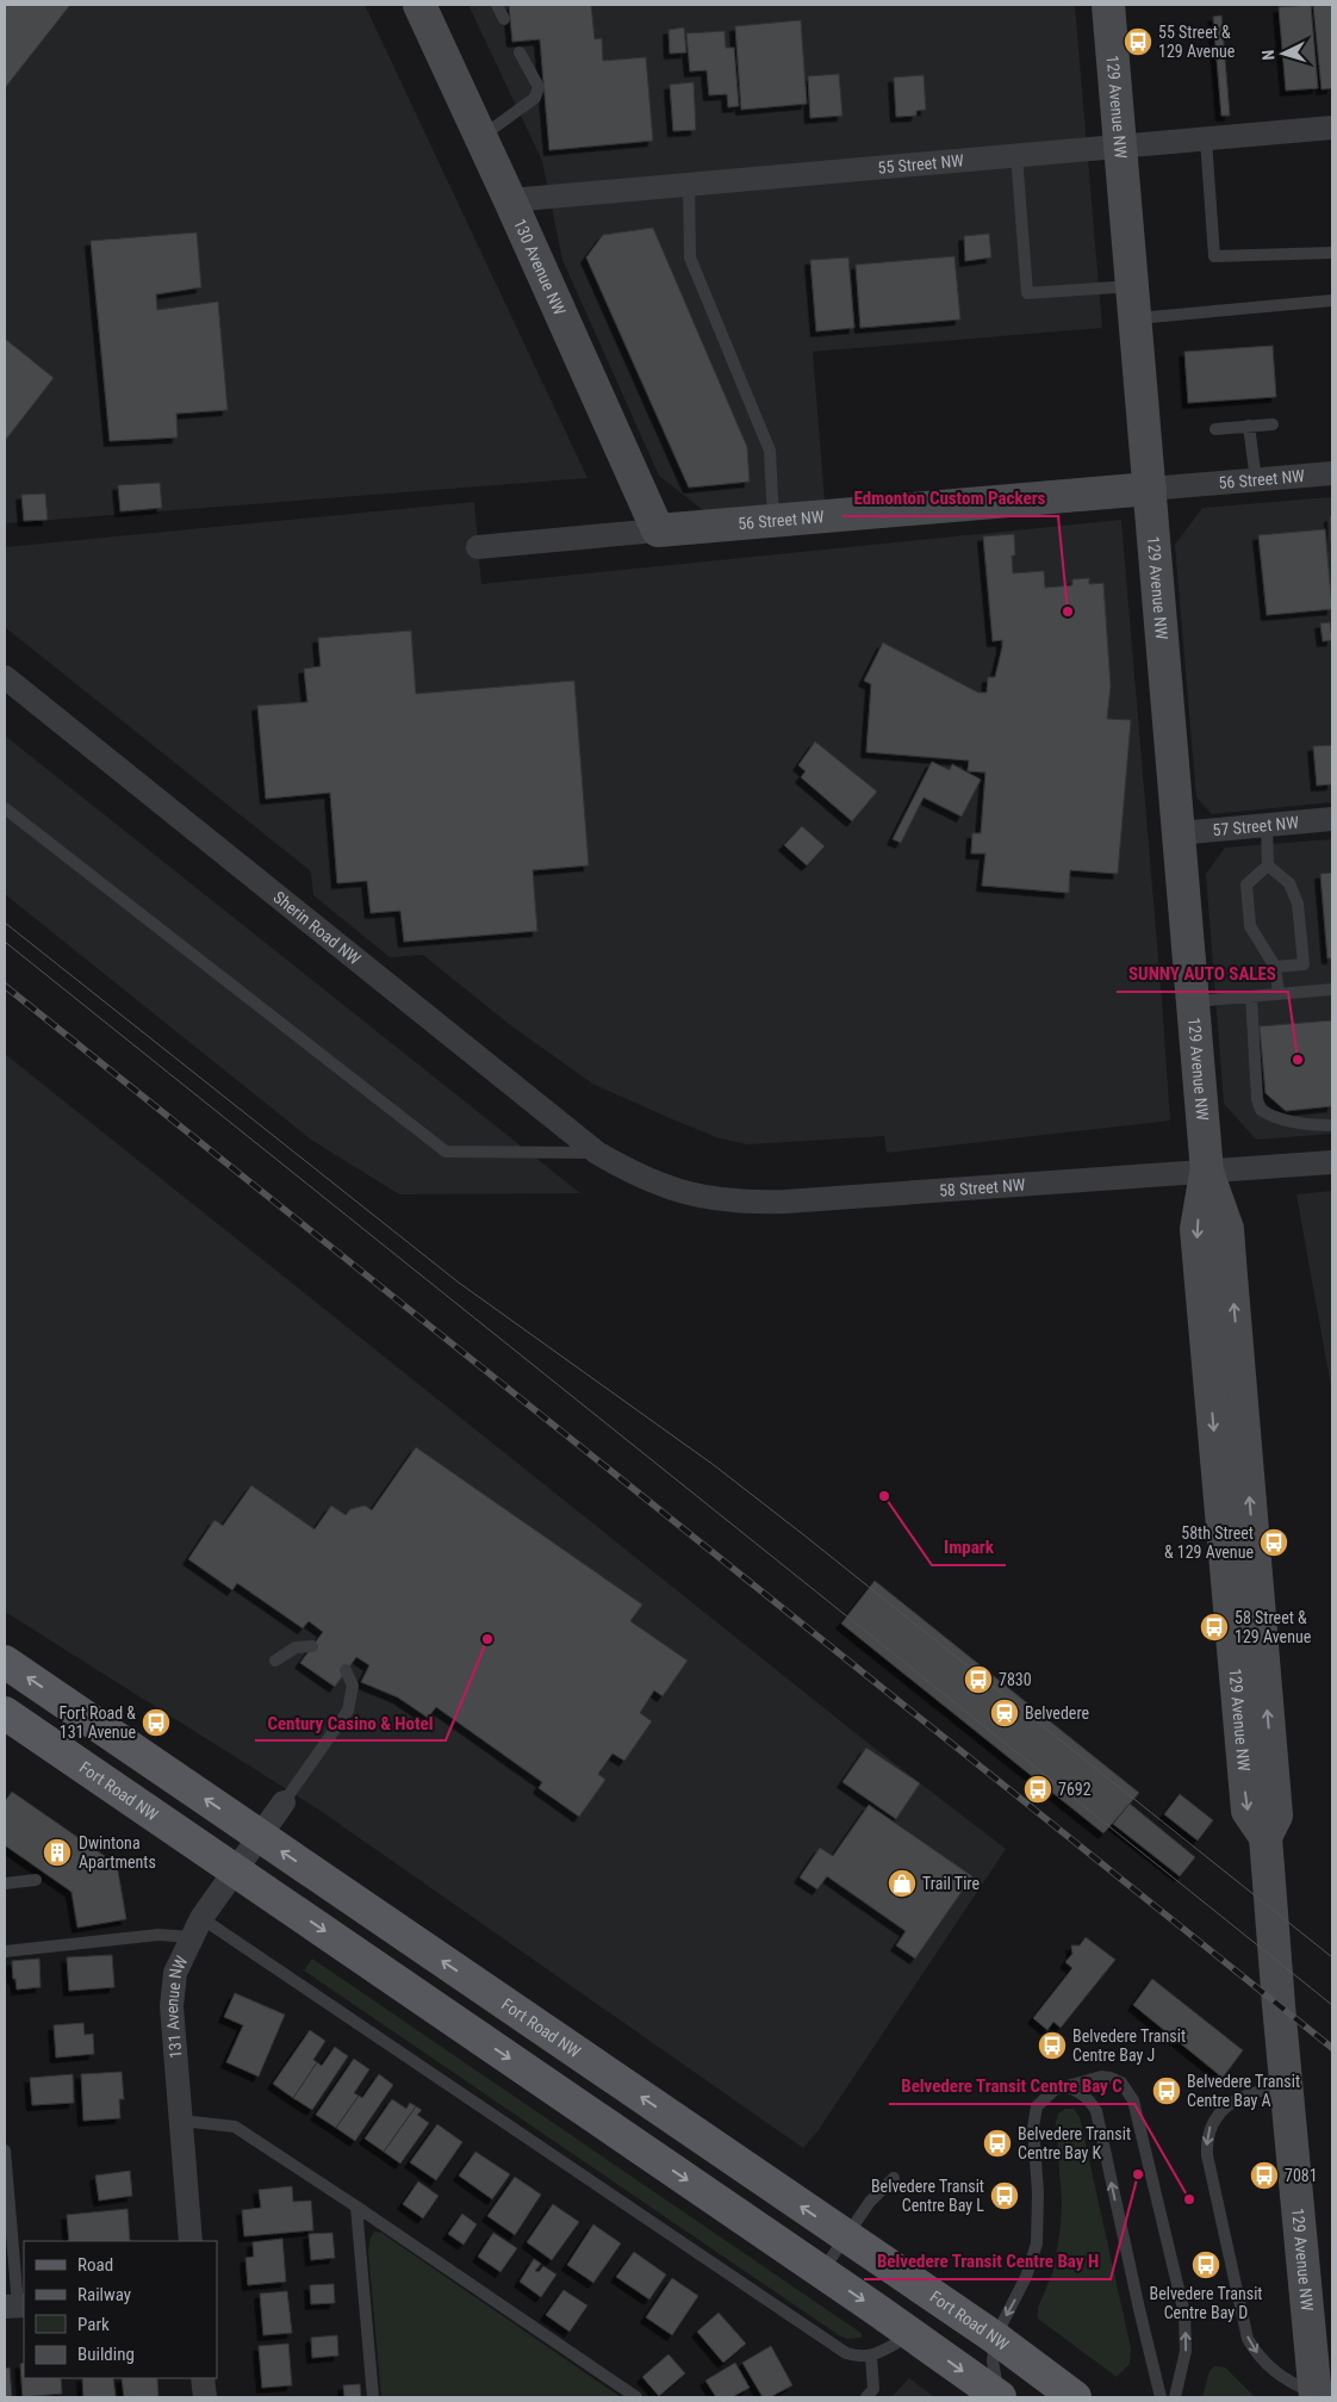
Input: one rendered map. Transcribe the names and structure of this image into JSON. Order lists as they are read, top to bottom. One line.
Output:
{"streets":{"main road":["Fort Road NW"],"street":["129 Avenue NW","55 Street NW","130 Avenue NW","56 Street NW","57 Street NW","Sherin Road NW","58 Street NW","131 Avenue NW"]},"crossings":[["129 Avenue NW","55 Street NW"],["129 Avenue NW","56 Street NW"],["129 Avenue NW","57 Street NW"],["129 Avenue NW","58 Street NW"],["55 Street NW","130 Avenue NW"],["130 Avenue NW","56 Street NW"],["Sherin Road NW","58 Street NW"],["Fort Road NW","131 Avenue NW"]],"places":{"bus stop":["55 Street & 129 Avenue","58th Street & 129 Avenue","58 Street & 129 Avenue","7830","Fort Road & 131 Avenue","7692","Belvedere Transit Centre Bay J","Belvedere Transit Centre Bay A","Belvedere Transit Centre Bay K","7081","Belvedere Transit Centre Bay L","Belvedere Transit Centre Bay D"],"other":["Edmonton Custom Packers","SUNNY AUTO SALES","Impark","Century Casino & Hotel","Belvedere Transit Centre Bay H","Belvedere Transit Centre Bay C"],"station":["Belvedere"],"building":["Dwintona Apartments"],"shop":["Trail Tire"]},"legend":["Road","Railway","Park","Building"],"north":"left"}
